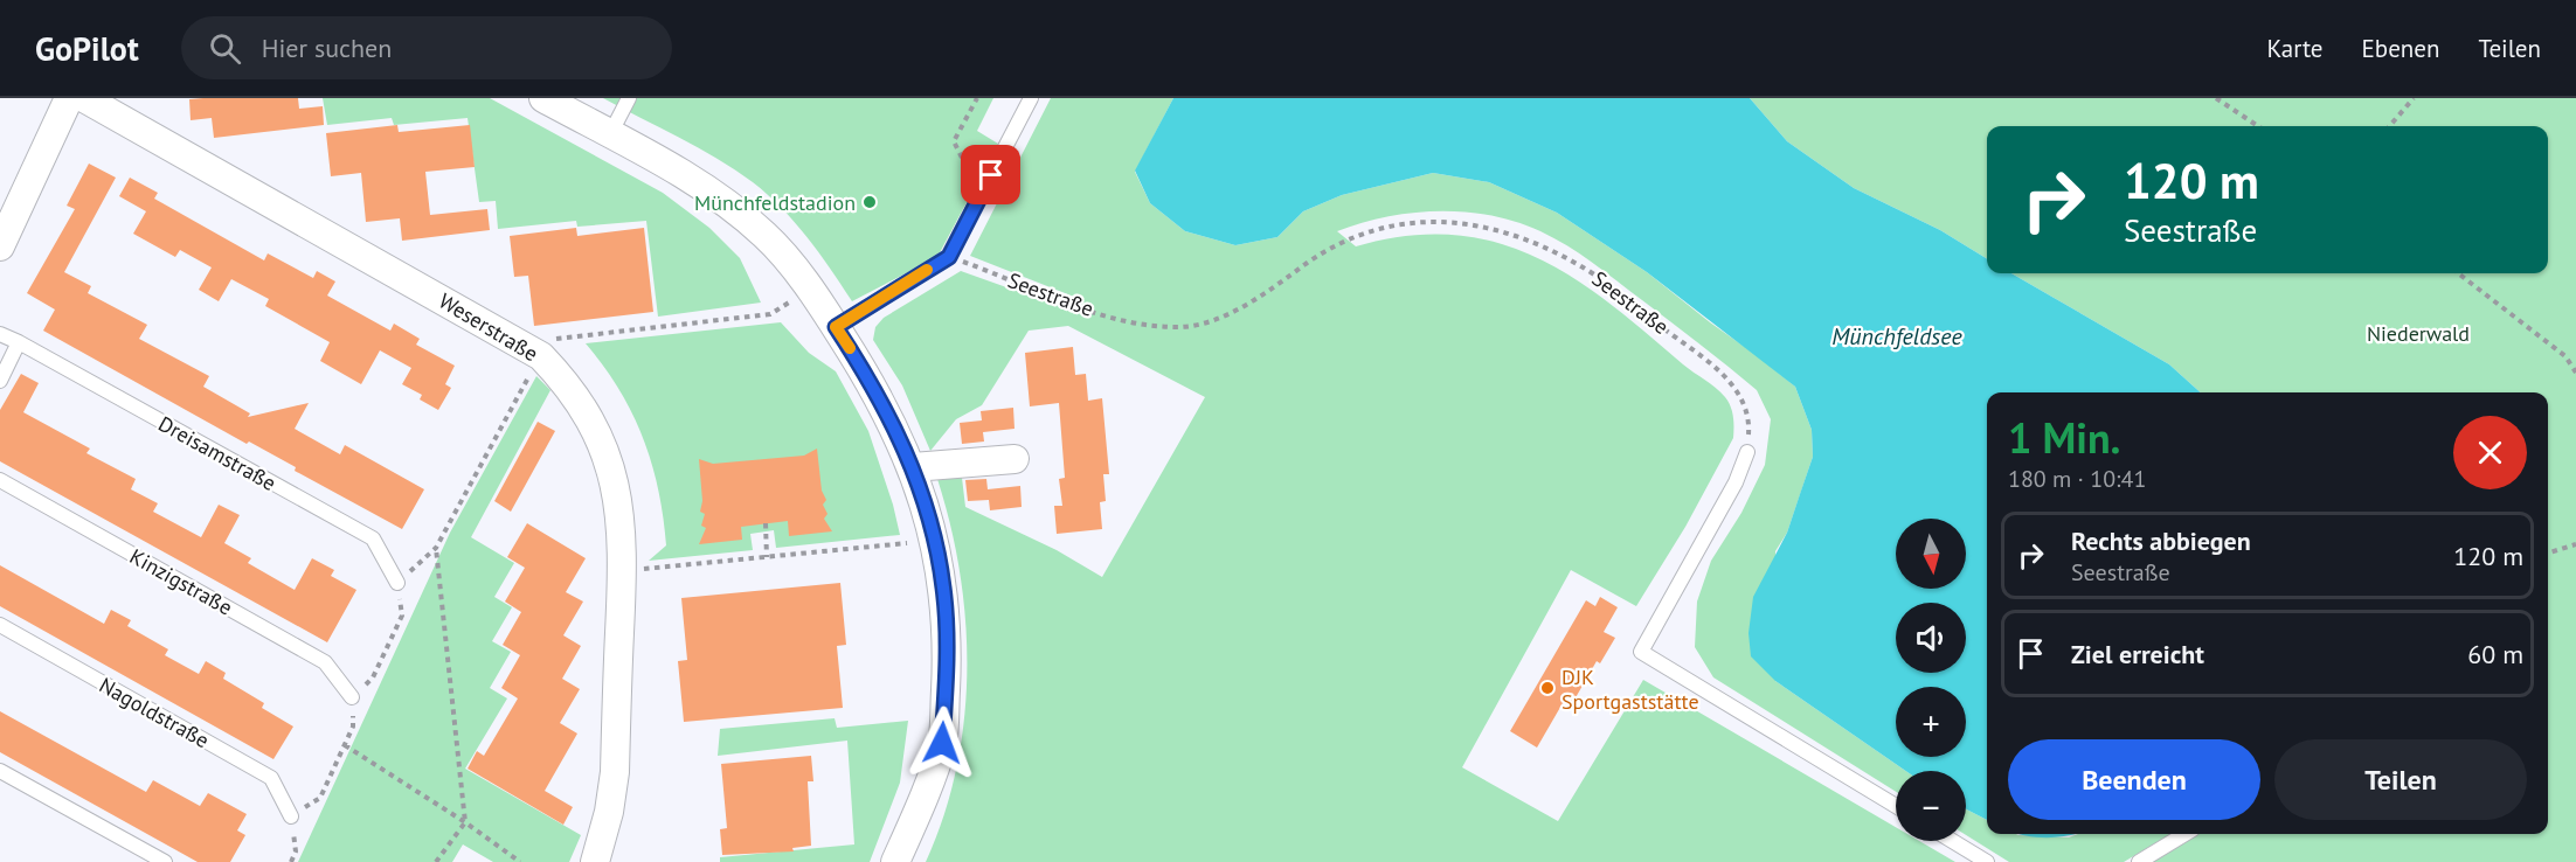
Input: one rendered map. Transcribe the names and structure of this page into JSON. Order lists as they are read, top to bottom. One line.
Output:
{"streets":{"street":["Weserstraße"],"lane":["Dreisamstraße","Kinzigstraße","Nagoldstraße"],"path":["Seestraße"]},"water":["Münchfeldsee"],"parks":["Niederwald"],"places":["Münchfeldstadion","DJK Sportgaststätte"],"north":"bottom","page":{"header":"GoPilot","search":"Hier suchen","nav":["Karte","Ebenen","Teilen"],"turn":["120 m","Seestraße"],"heading":["1 Min.","180 m · 10:41"],"list":[{"name":"Rechts abbiegen","note":"Seestraße","value":"120 m"},{"name":"Ziel erreicht","value":"60 m"}],"map_buttons":["+","−"],"buttons":["Beenden","Teilen"]}}
